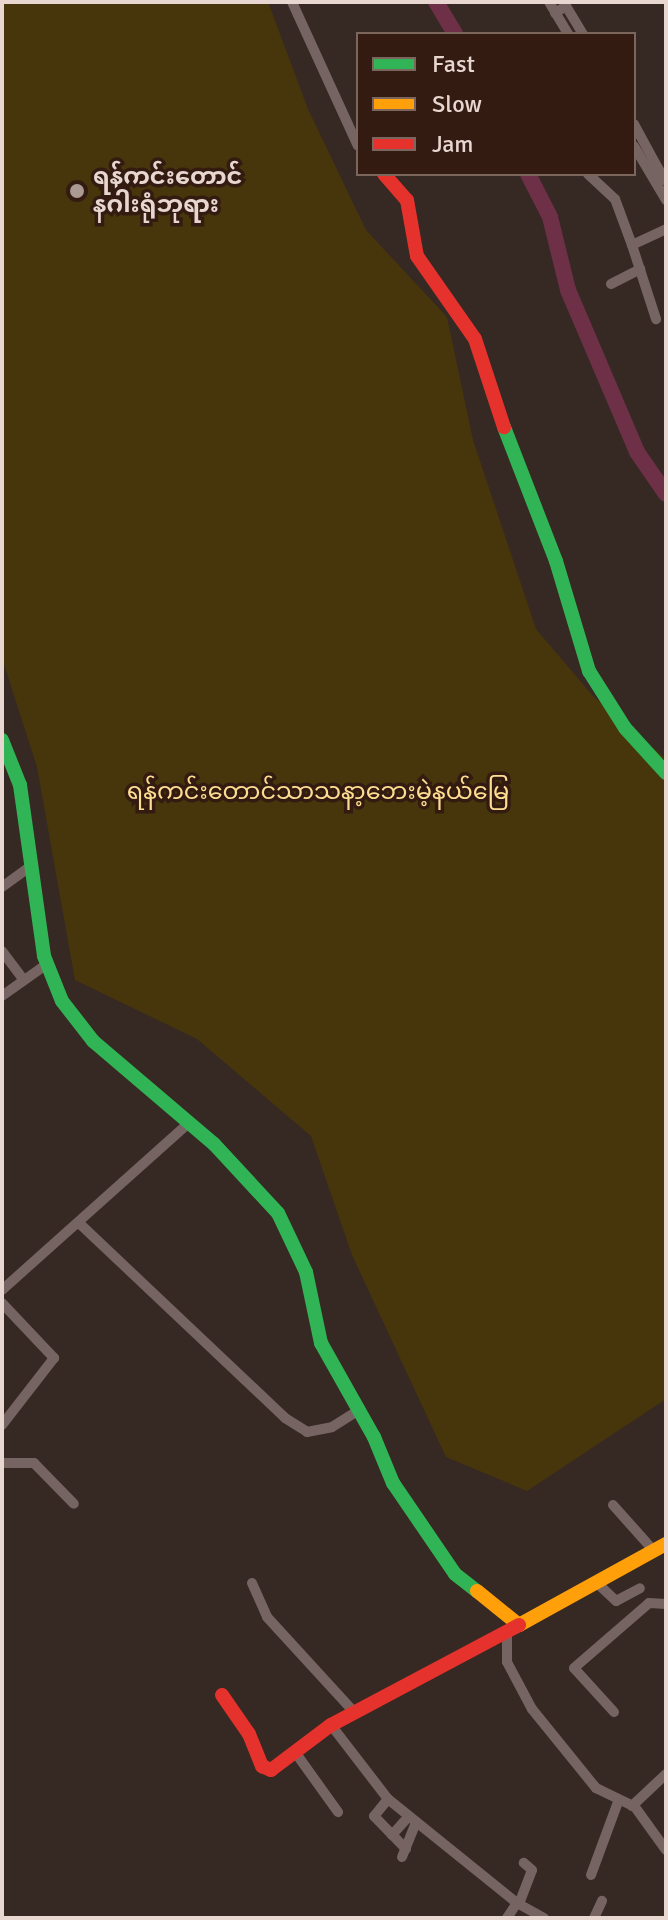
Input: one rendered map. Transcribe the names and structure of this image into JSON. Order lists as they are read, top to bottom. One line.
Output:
{"parks":["ရန်ကင်းတောင်သာသနာ့ဘေးမဲ့နယ်မြေ"],"places":["ရန်ကင်းတောင် နဂါးရုံဘုရား"],"legend":["Fast","Slow","Jam"]}
